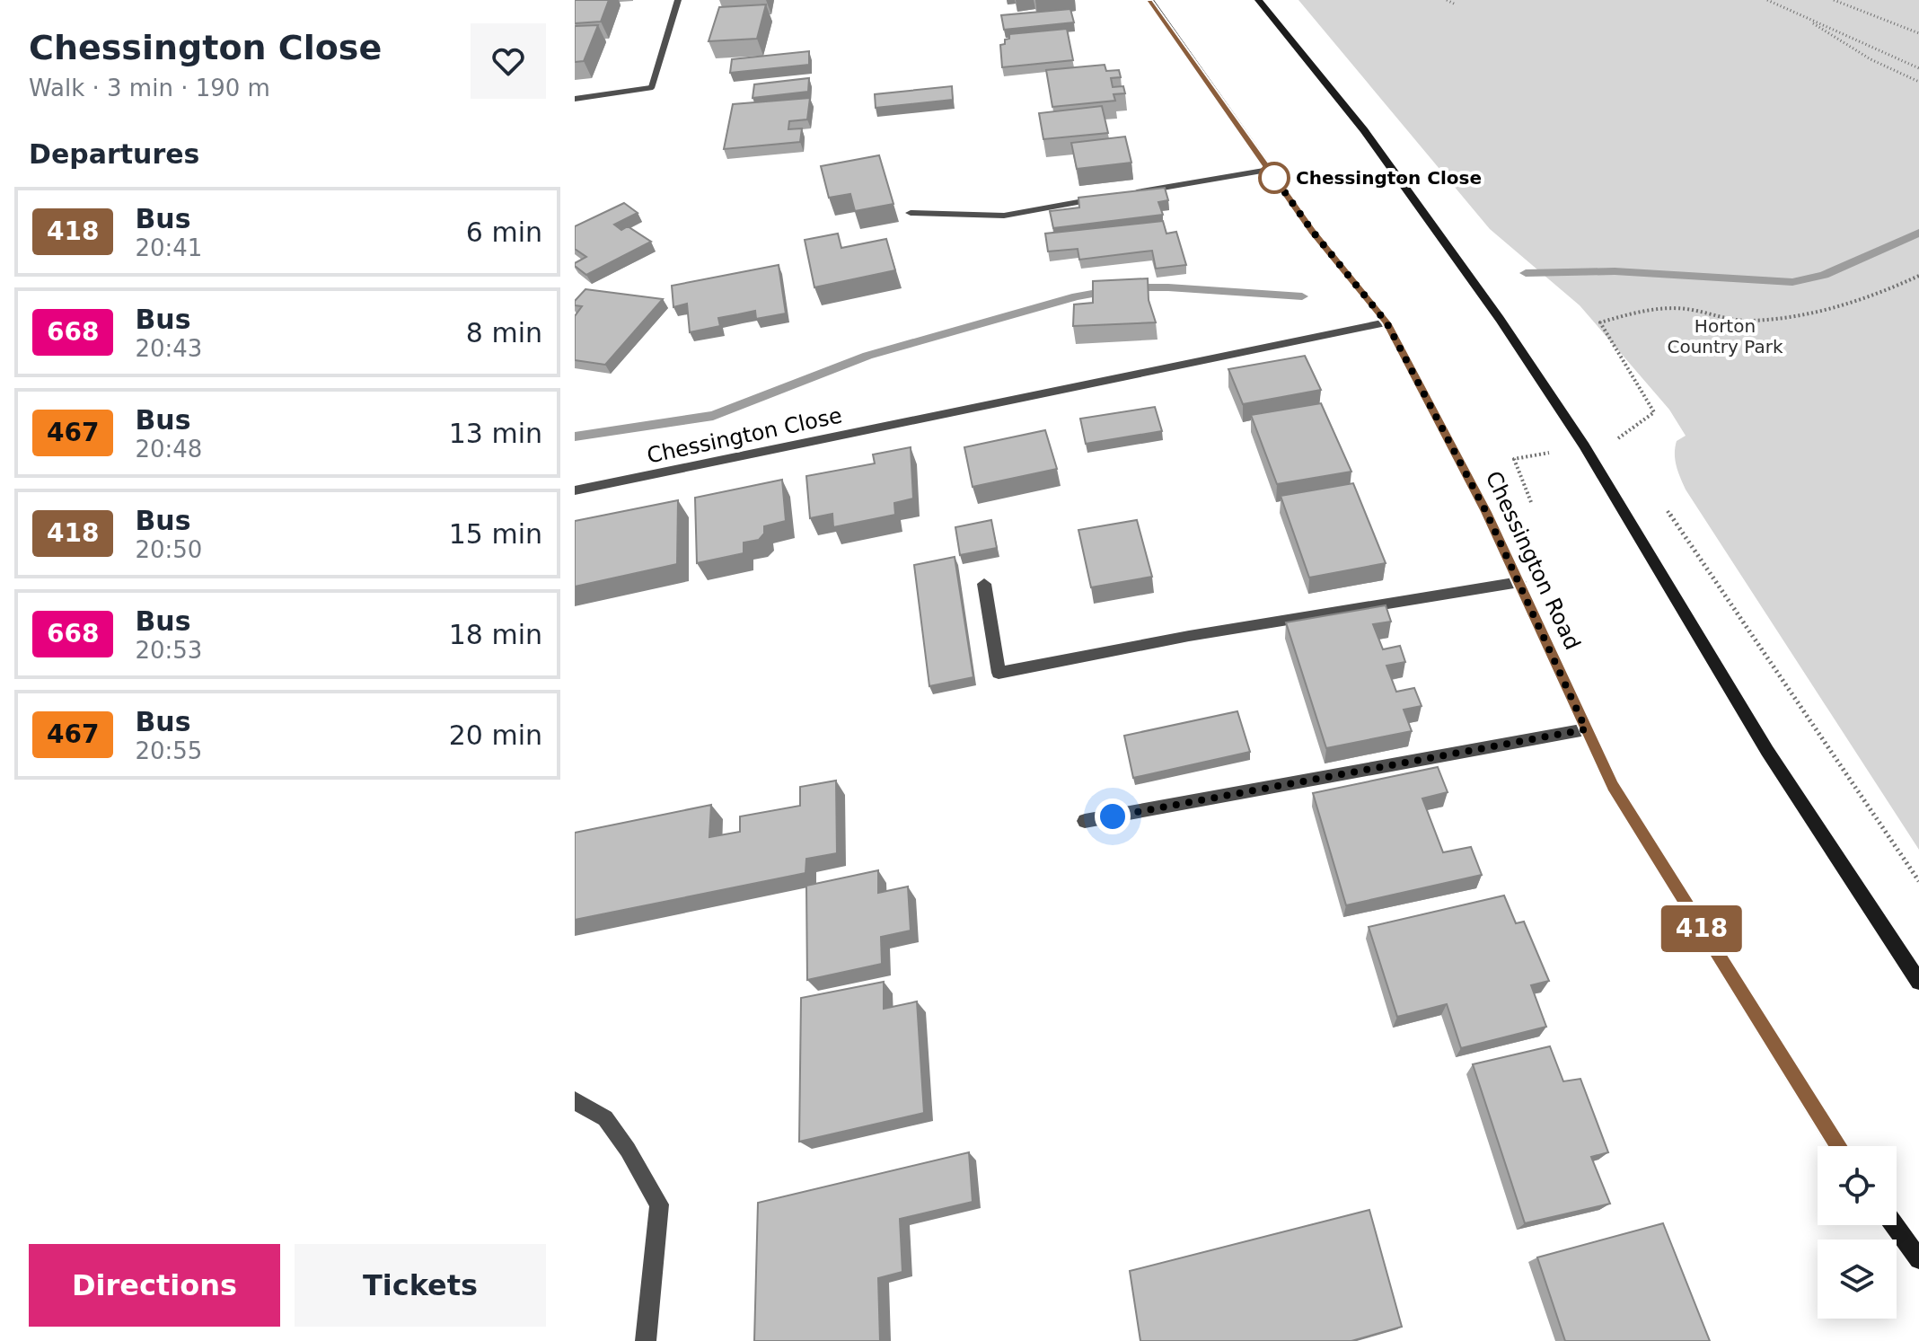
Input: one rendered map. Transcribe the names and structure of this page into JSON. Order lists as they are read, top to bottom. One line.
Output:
{"streets":{"main road":["Chessington Road"],"street":["Chessington Close"]},"crossings":[["Chessington Close","Chessington Road"]],"parks":["Horton Country Park"],"places":["Chessington Close"],"lines":["bus line 418"],"page":{"heading":[["Chessington Close","Walk · 3 min · 190 m"],"Departures"],"on_map":"418","list":[{"mark":"418","name":"Bus","note":"20:41","value":"6 min"},{"mark":"668","name":"Bus","note":"20:43","value":"8 min"},{"mark":"467","name":"Bus","note":"20:48","value":"13 min"},{"mark":"418","name":"Bus","note":"20:50","value":"15 min"},{"mark":"668","name":"Bus","note":"20:53","value":"18 min"},{"mark":"467","name":"Bus","note":"20:55","value":"20 min"}],"buttons":["Directions","Tickets"]}}
